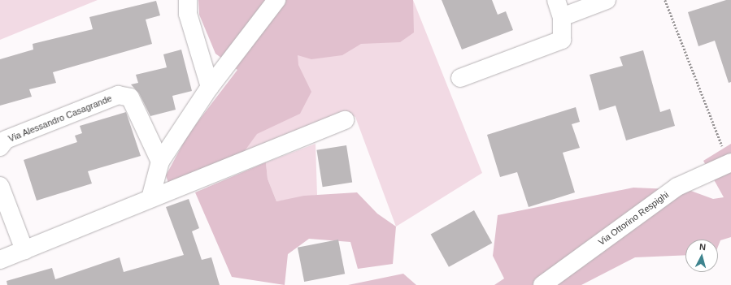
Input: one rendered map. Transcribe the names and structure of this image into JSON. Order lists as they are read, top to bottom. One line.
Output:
{"streets":{"street":["Via Alessandro Casagrande","Via Ottorino Respighi"]},"north":"top"}
